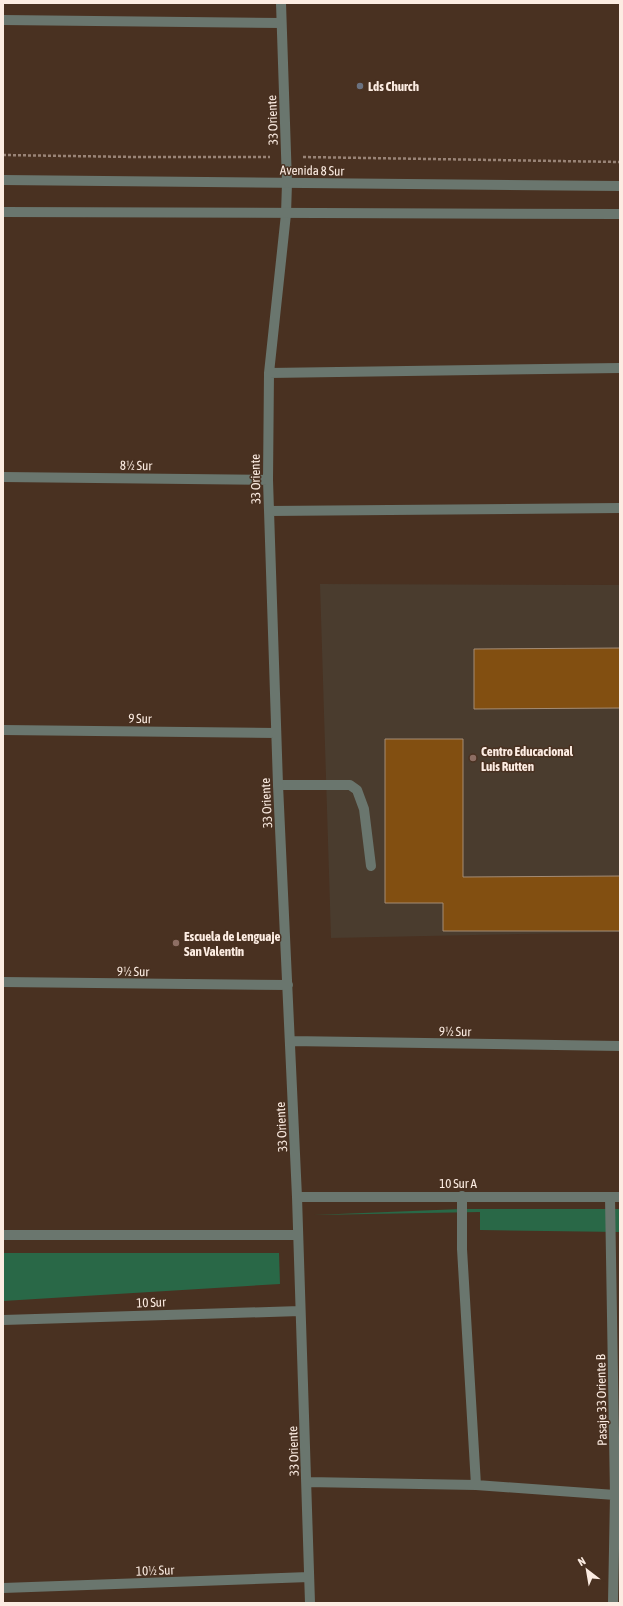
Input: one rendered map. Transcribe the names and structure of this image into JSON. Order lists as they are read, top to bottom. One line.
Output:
{"streets":{"street":["33 Oriente","Avenida 8 Sur","8½ Sur","9 Sur","9½ Sur","10 Sur A","10 Sur","Pasaje 33 Oriente B","10½ Sur"]},"crossings":[["33 Oriente","Avenida 8 Sur"],["33 Oriente","8½ Sur"],["33 Oriente","9 Sur"],["33 Oriente","9½ Sur"],["33 Oriente","10 Sur A"],["33 Oriente","10 Sur"],["33 Oriente","10½ Sur"],["10 Sur A","Pasaje 33 Oriente B"]],"places":["Lds Church","Centro Educacional Luis Rutten","Escuela de Lenguaje San Valentin"],"north":"top left"}
